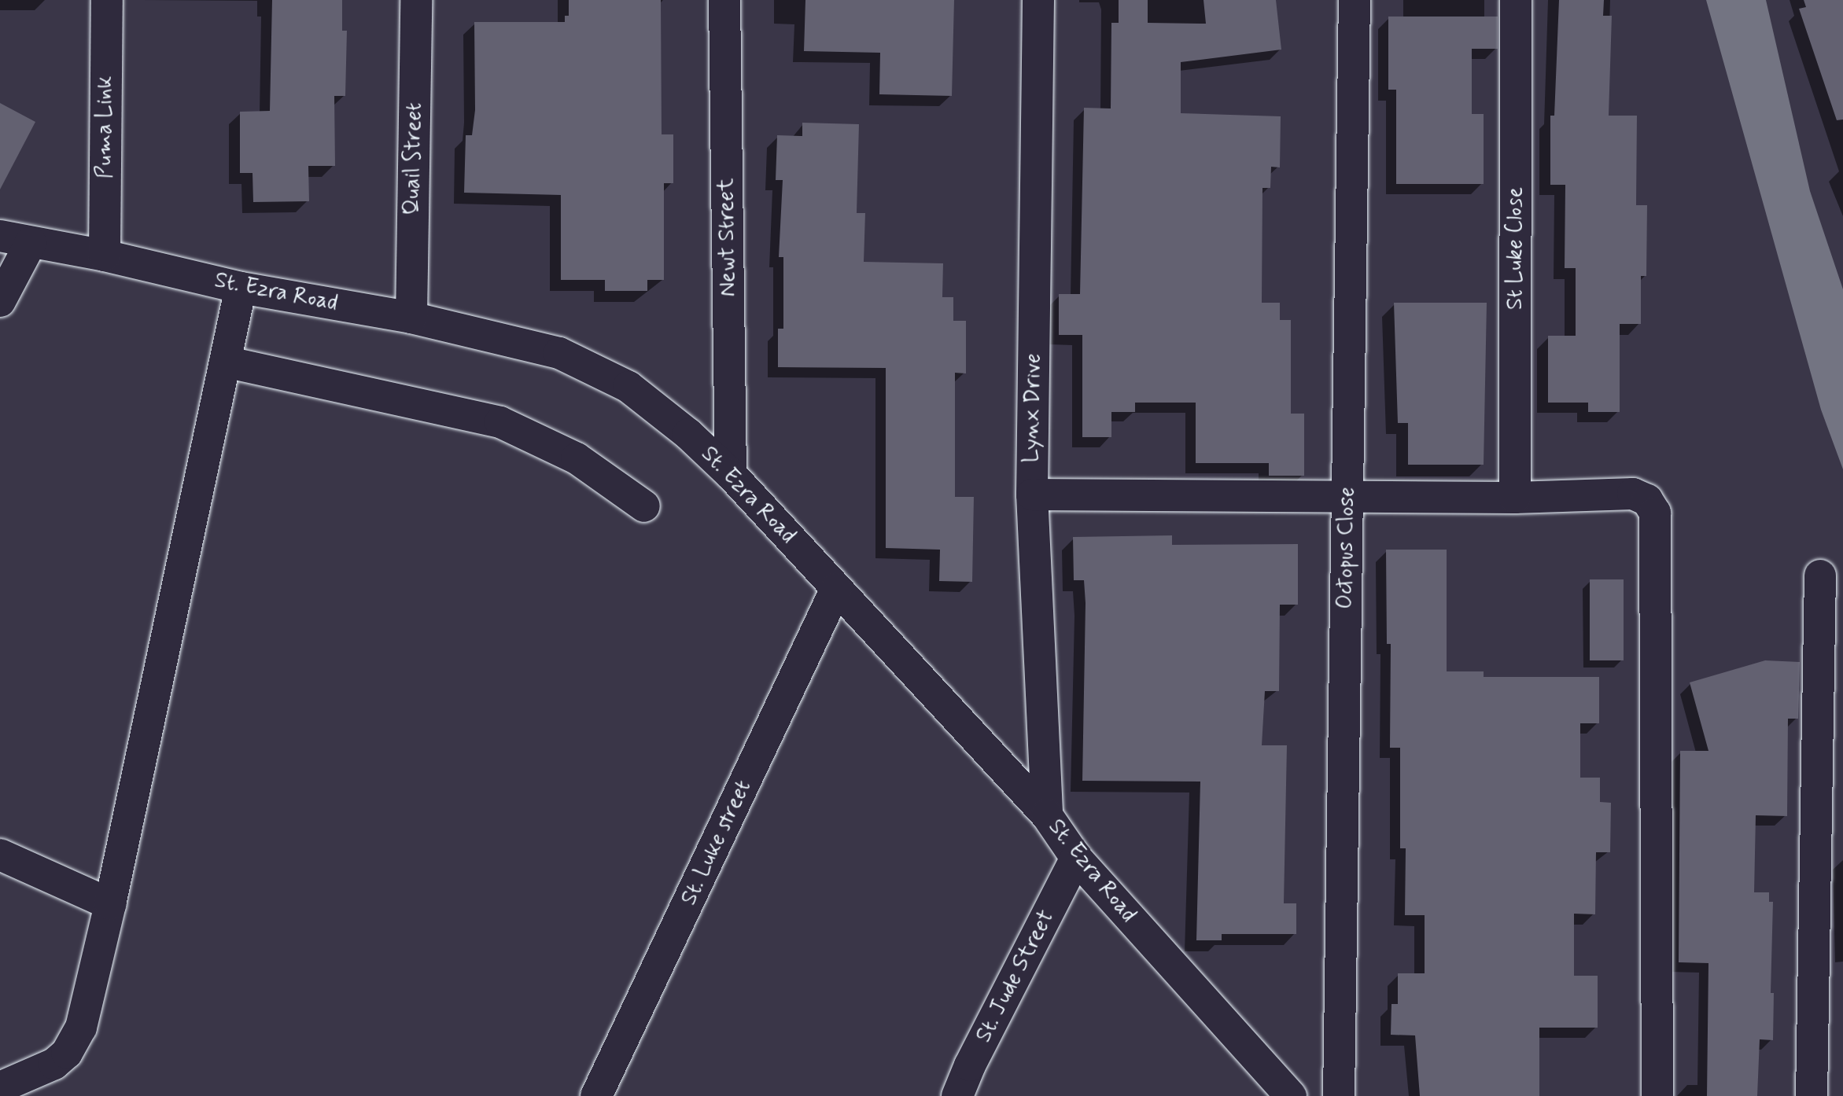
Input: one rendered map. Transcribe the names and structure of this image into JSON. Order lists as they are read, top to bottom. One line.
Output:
{"streets":{"street":["Puma Link","Quail Street","Newt Street","St Luke Close","St. Ezra Road","Lynx Drive","Octopus Close","St. Luke street","St. Jude Street"]},"crossings":[["Puma Link","St. Ezra Road"],["Quail Street","St. Ezra Road"],["Newt Street","St. Ezra Road"],["St. Ezra Road","Lynx Drive"],["St. Ezra Road","St. Luke street"],["St. Ezra Road","St. Jude Street"]]}
